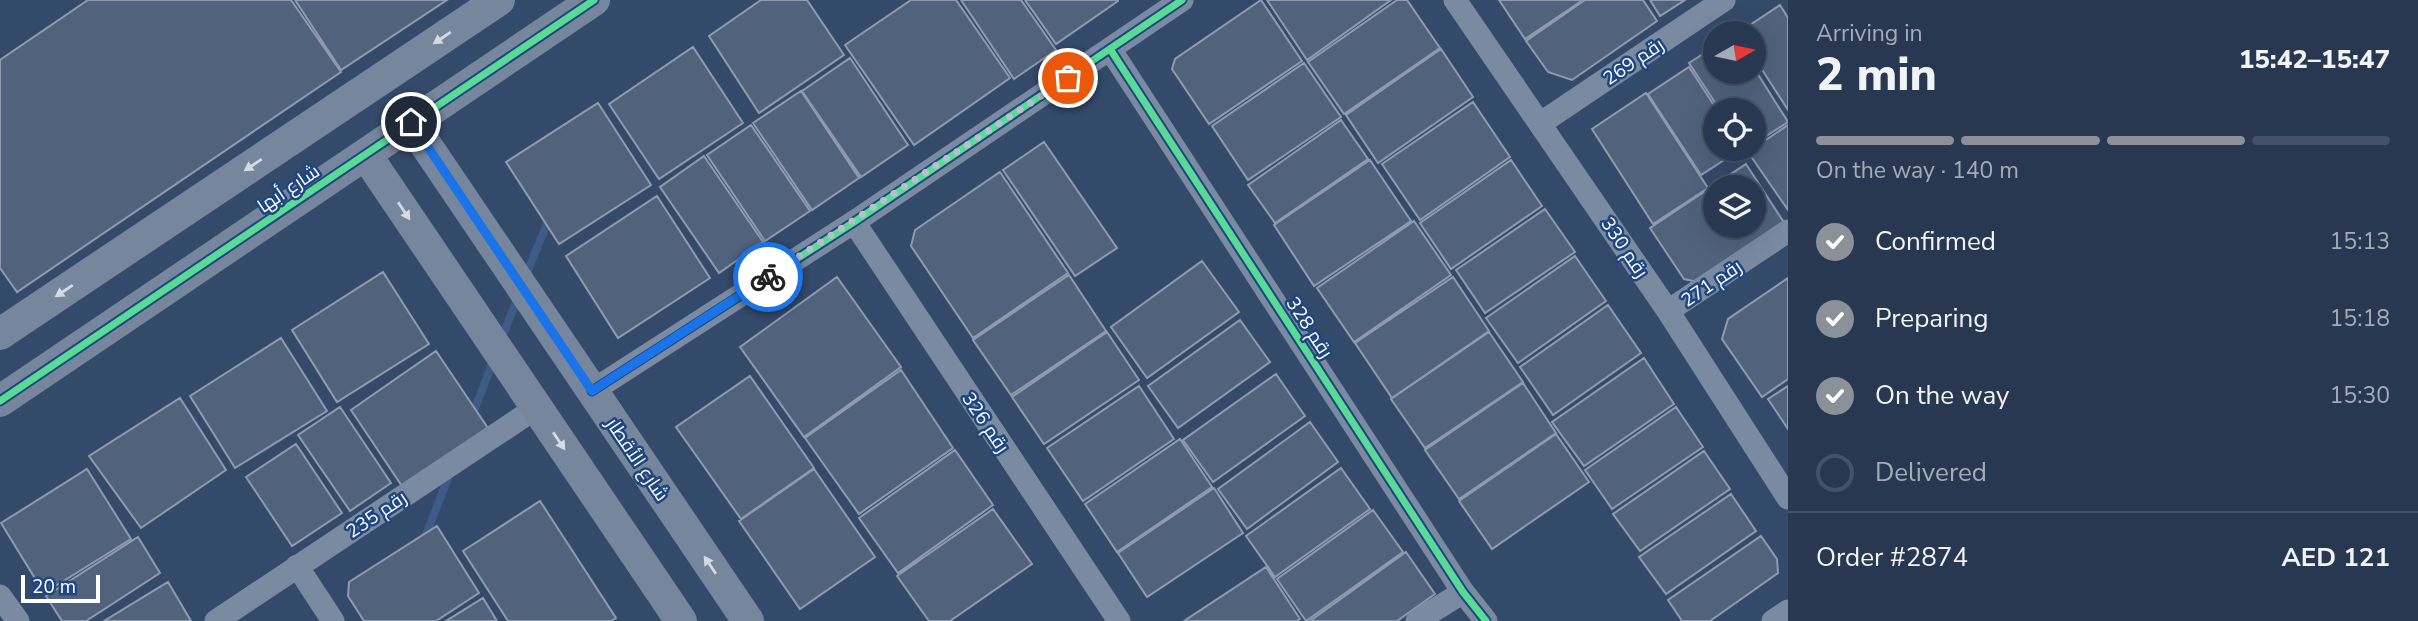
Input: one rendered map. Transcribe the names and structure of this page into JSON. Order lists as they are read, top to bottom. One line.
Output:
{"streets":{"street":["رقم 269","شارع أبها","رقم 330","رقم 271","رقم 328","رقم 326","شارع الأقطار","رقم 235"]},"crossings":[["رقم 269","رقم 330"],["شارع أبها","شارع الأقطار"],["رقم 330","رقم 271"]],"scale_bar":"20 m","north":"right","page":{"heading":["2 min","Arriving in","15:42–15:47"],"panel":["Order #2874","AED 121"],"bar":"On the way · 140 m","list":[["Confirmed","15:13"],["Preparing","15:18"],["On the way","15:30"],"Delivered"],"scale":"20 m"}}
